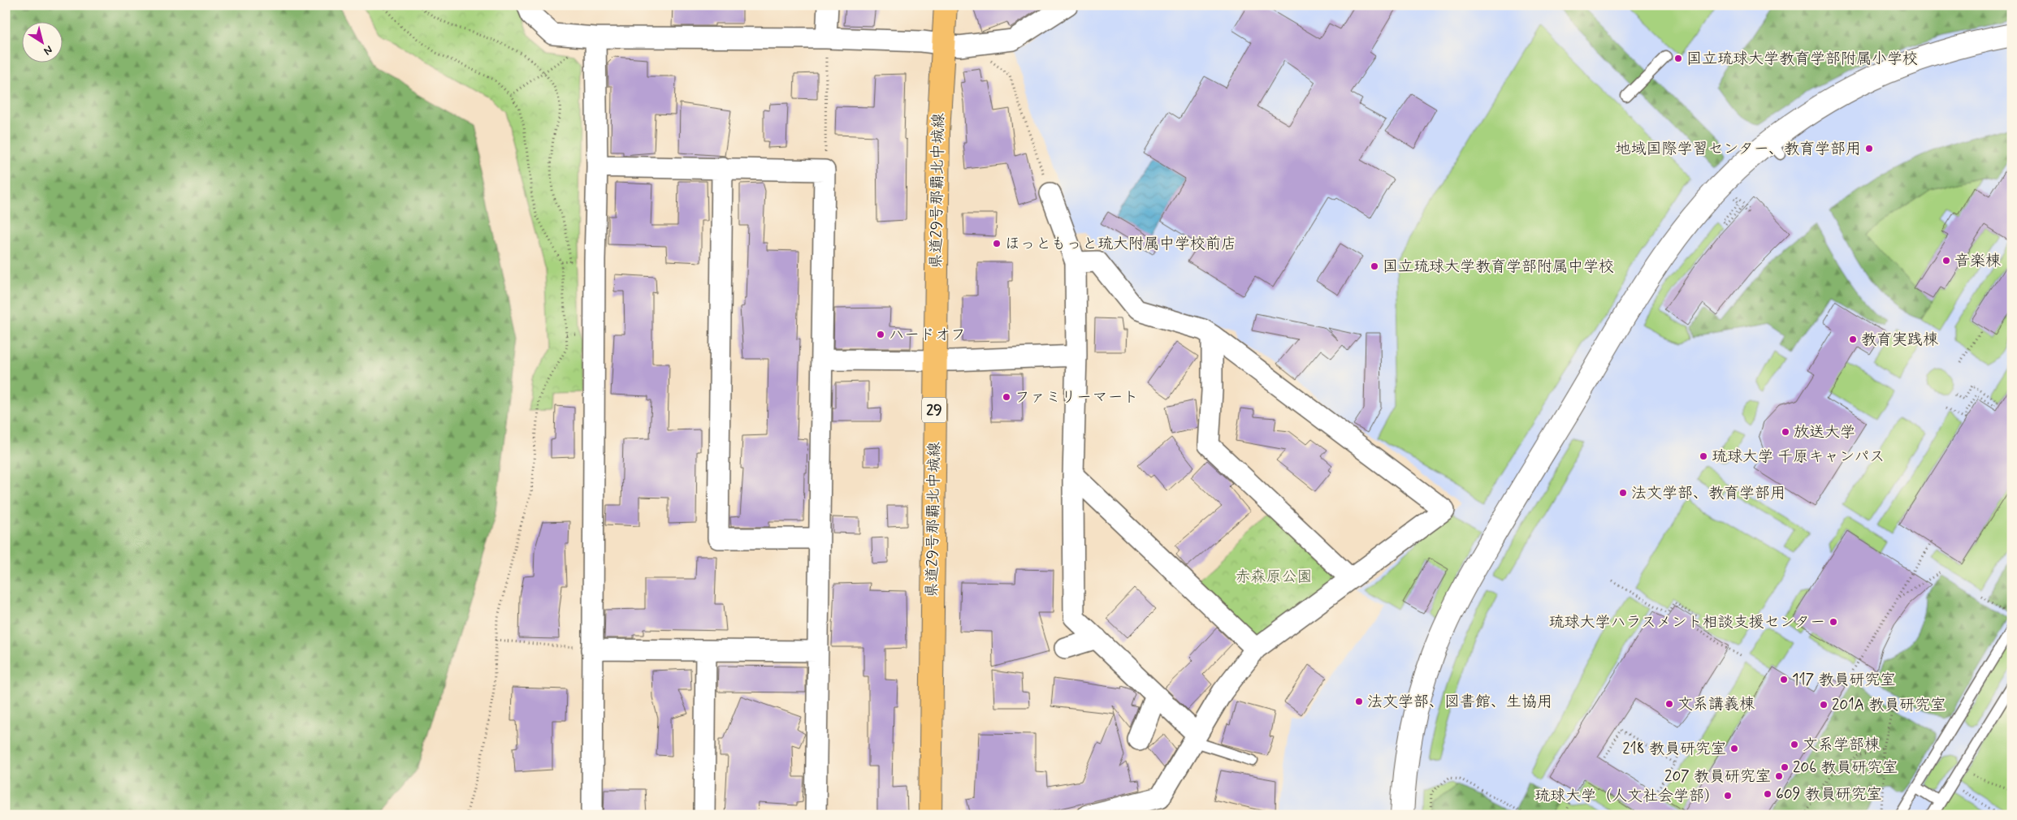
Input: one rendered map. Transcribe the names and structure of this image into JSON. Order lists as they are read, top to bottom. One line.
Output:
{"streets":{"main road":["県道29号那覇北中城線","29"]},"parks":["赤森原公園"],"places":["国立琉球大学教育学部附属小学校","地域国際学習センター、教育学部用","ほっともっと琉大附属中学校前店","音楽棟","国立琉球大学教育学部附属中学校","ハードオフ","教育実践棟","ファミリーマート","放送大学","琉球大学 千原キャンパス","法文学部、教育学部用","琉球大学ハラスメント相談支援センター","117 教員研究室","法文学部、図書館、生協用","文系講義棟","201A 教員研究室","文系学部棟","218 教員研究室","206 教員研究室","207 教員研究室","609 教員研究室","琉球大学（人文社会学部）"],"north":"bottom right"}
